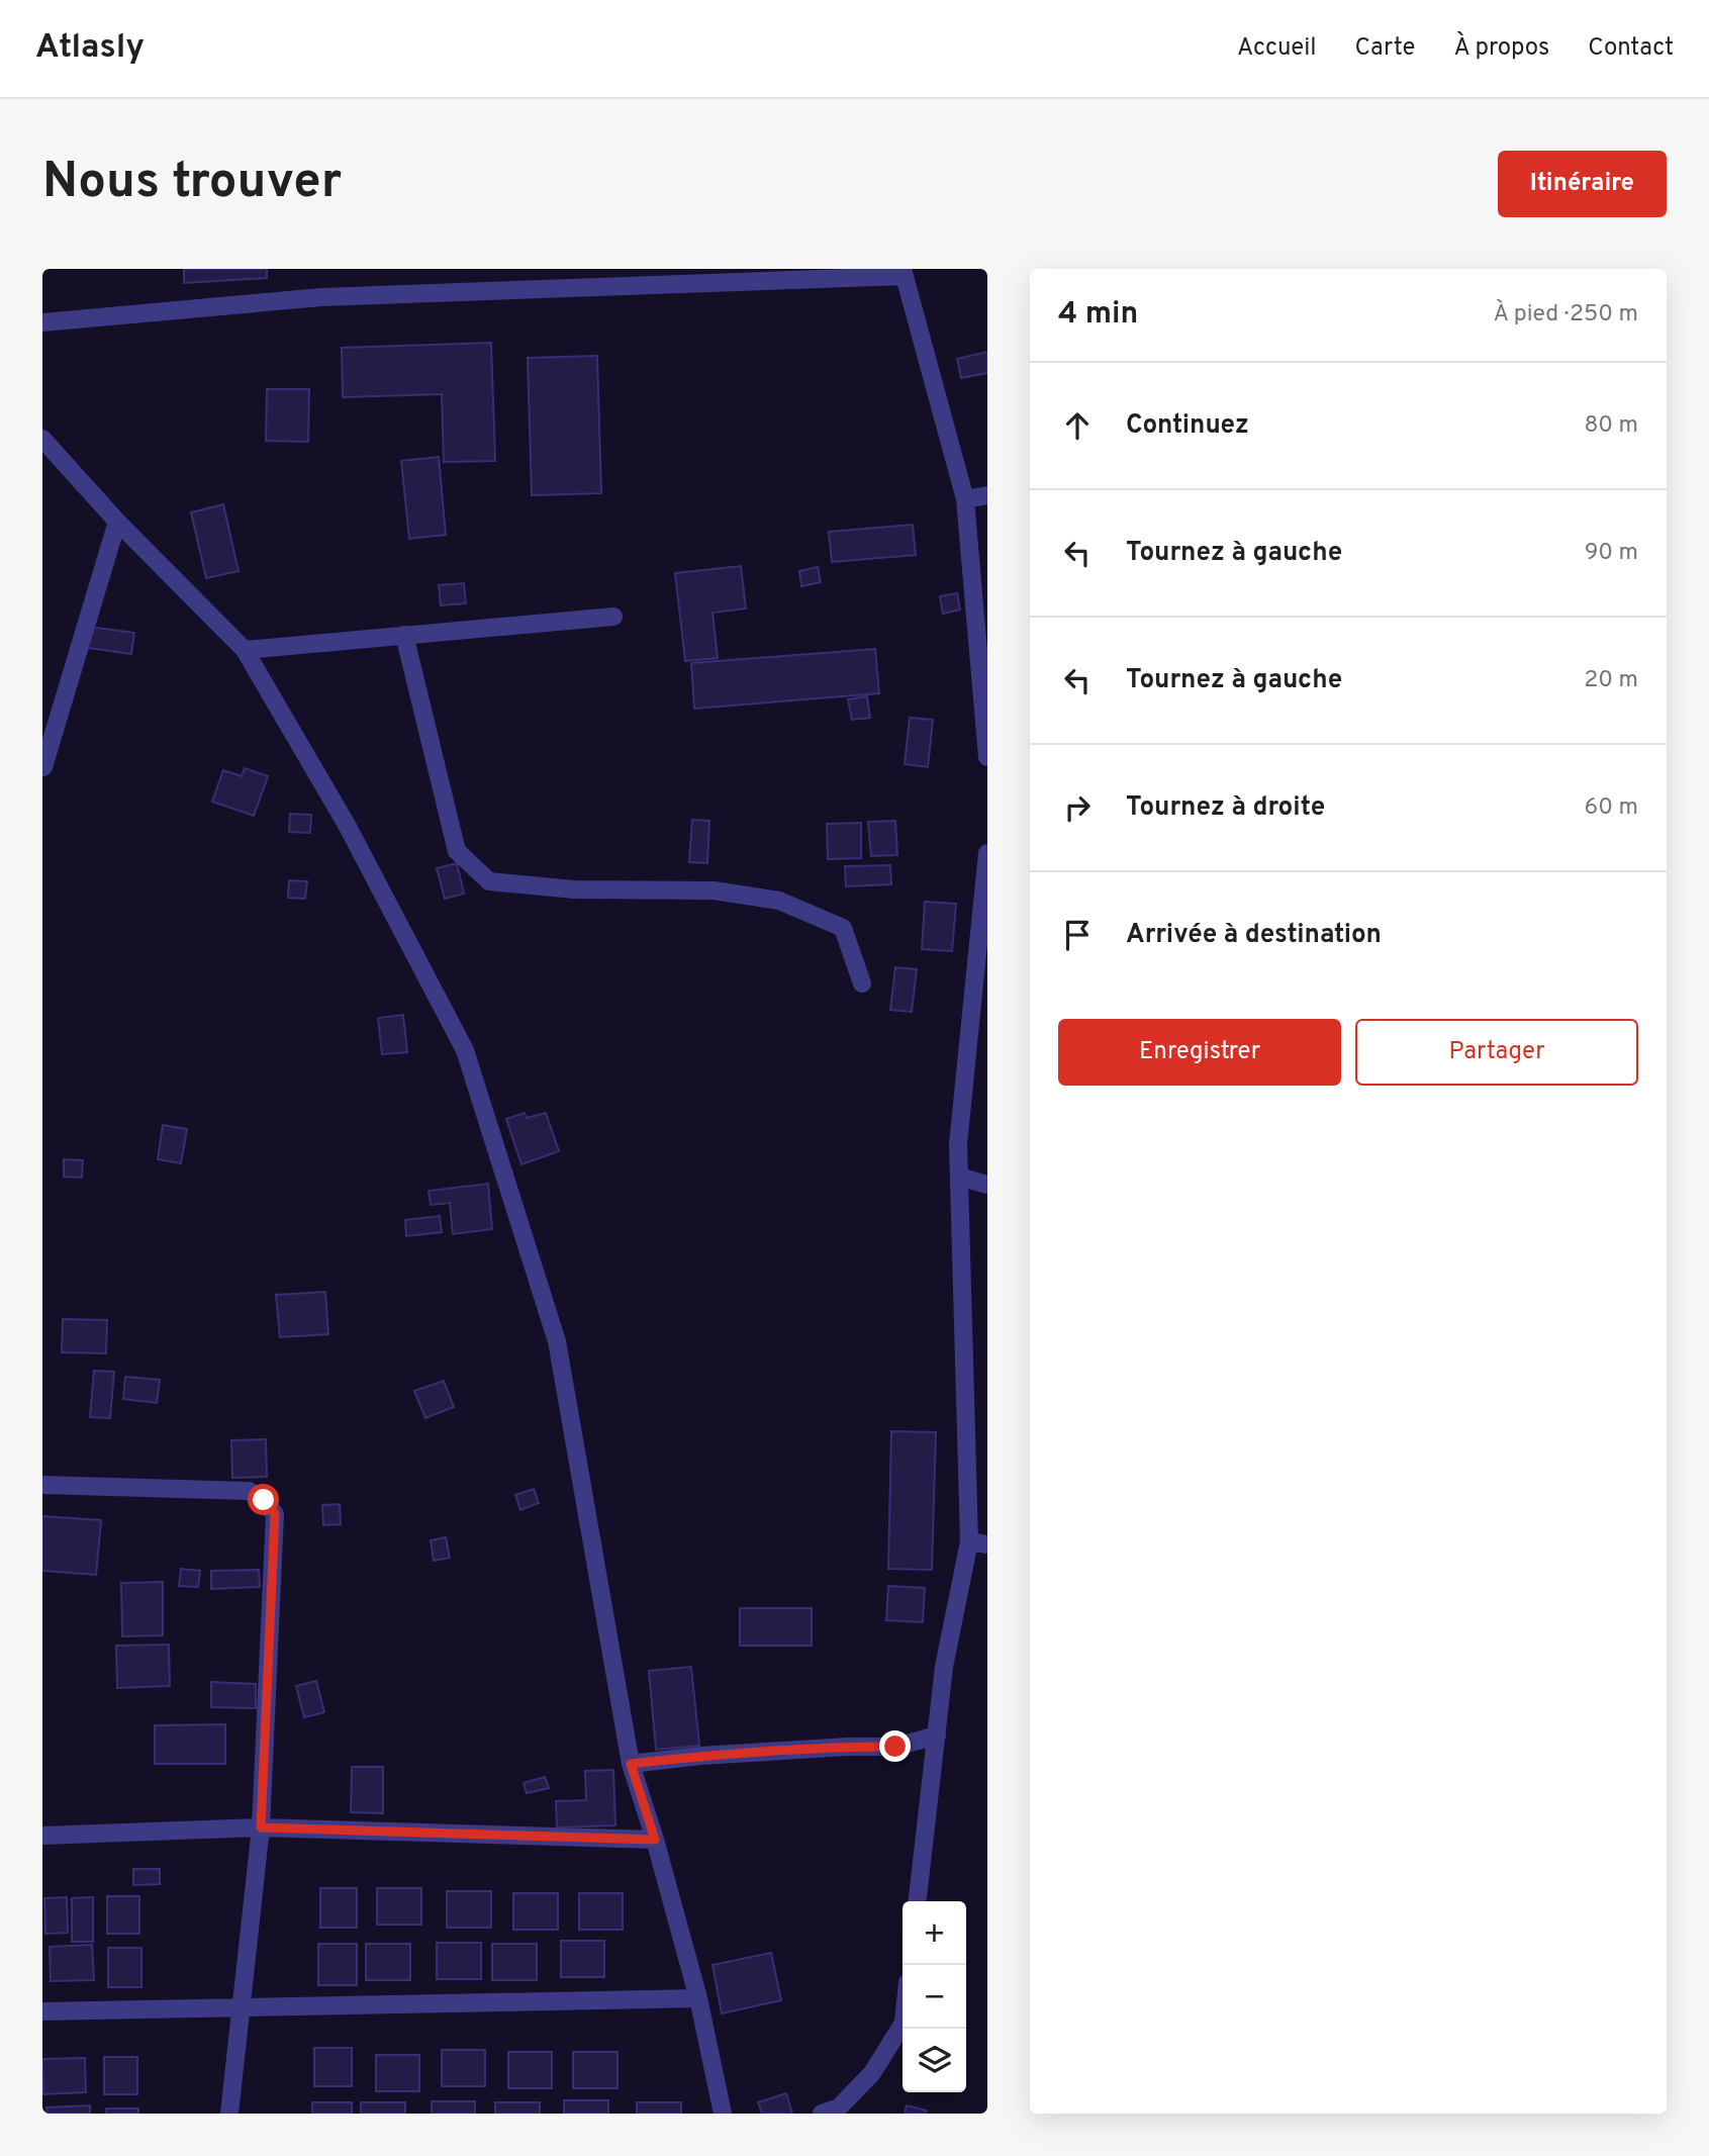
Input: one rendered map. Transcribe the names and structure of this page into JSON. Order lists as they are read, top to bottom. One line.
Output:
{"page":{"header":"Atlasly","nav":["Accueil","Carte","À propos","Contact"],"buttons":["Itinéraire",["Enregistrer","Partager"]],"title":"Nous trouver","heading":["4 min","À pied · 250 m"],"list":[["Continuez","80 m"],["Tournez à gauche","90 m"],["Tournez à gauche","20 m"],["Tournez à droite","60 m"],"Arrivée à destination"],"map_buttons":["+","−"]}}
